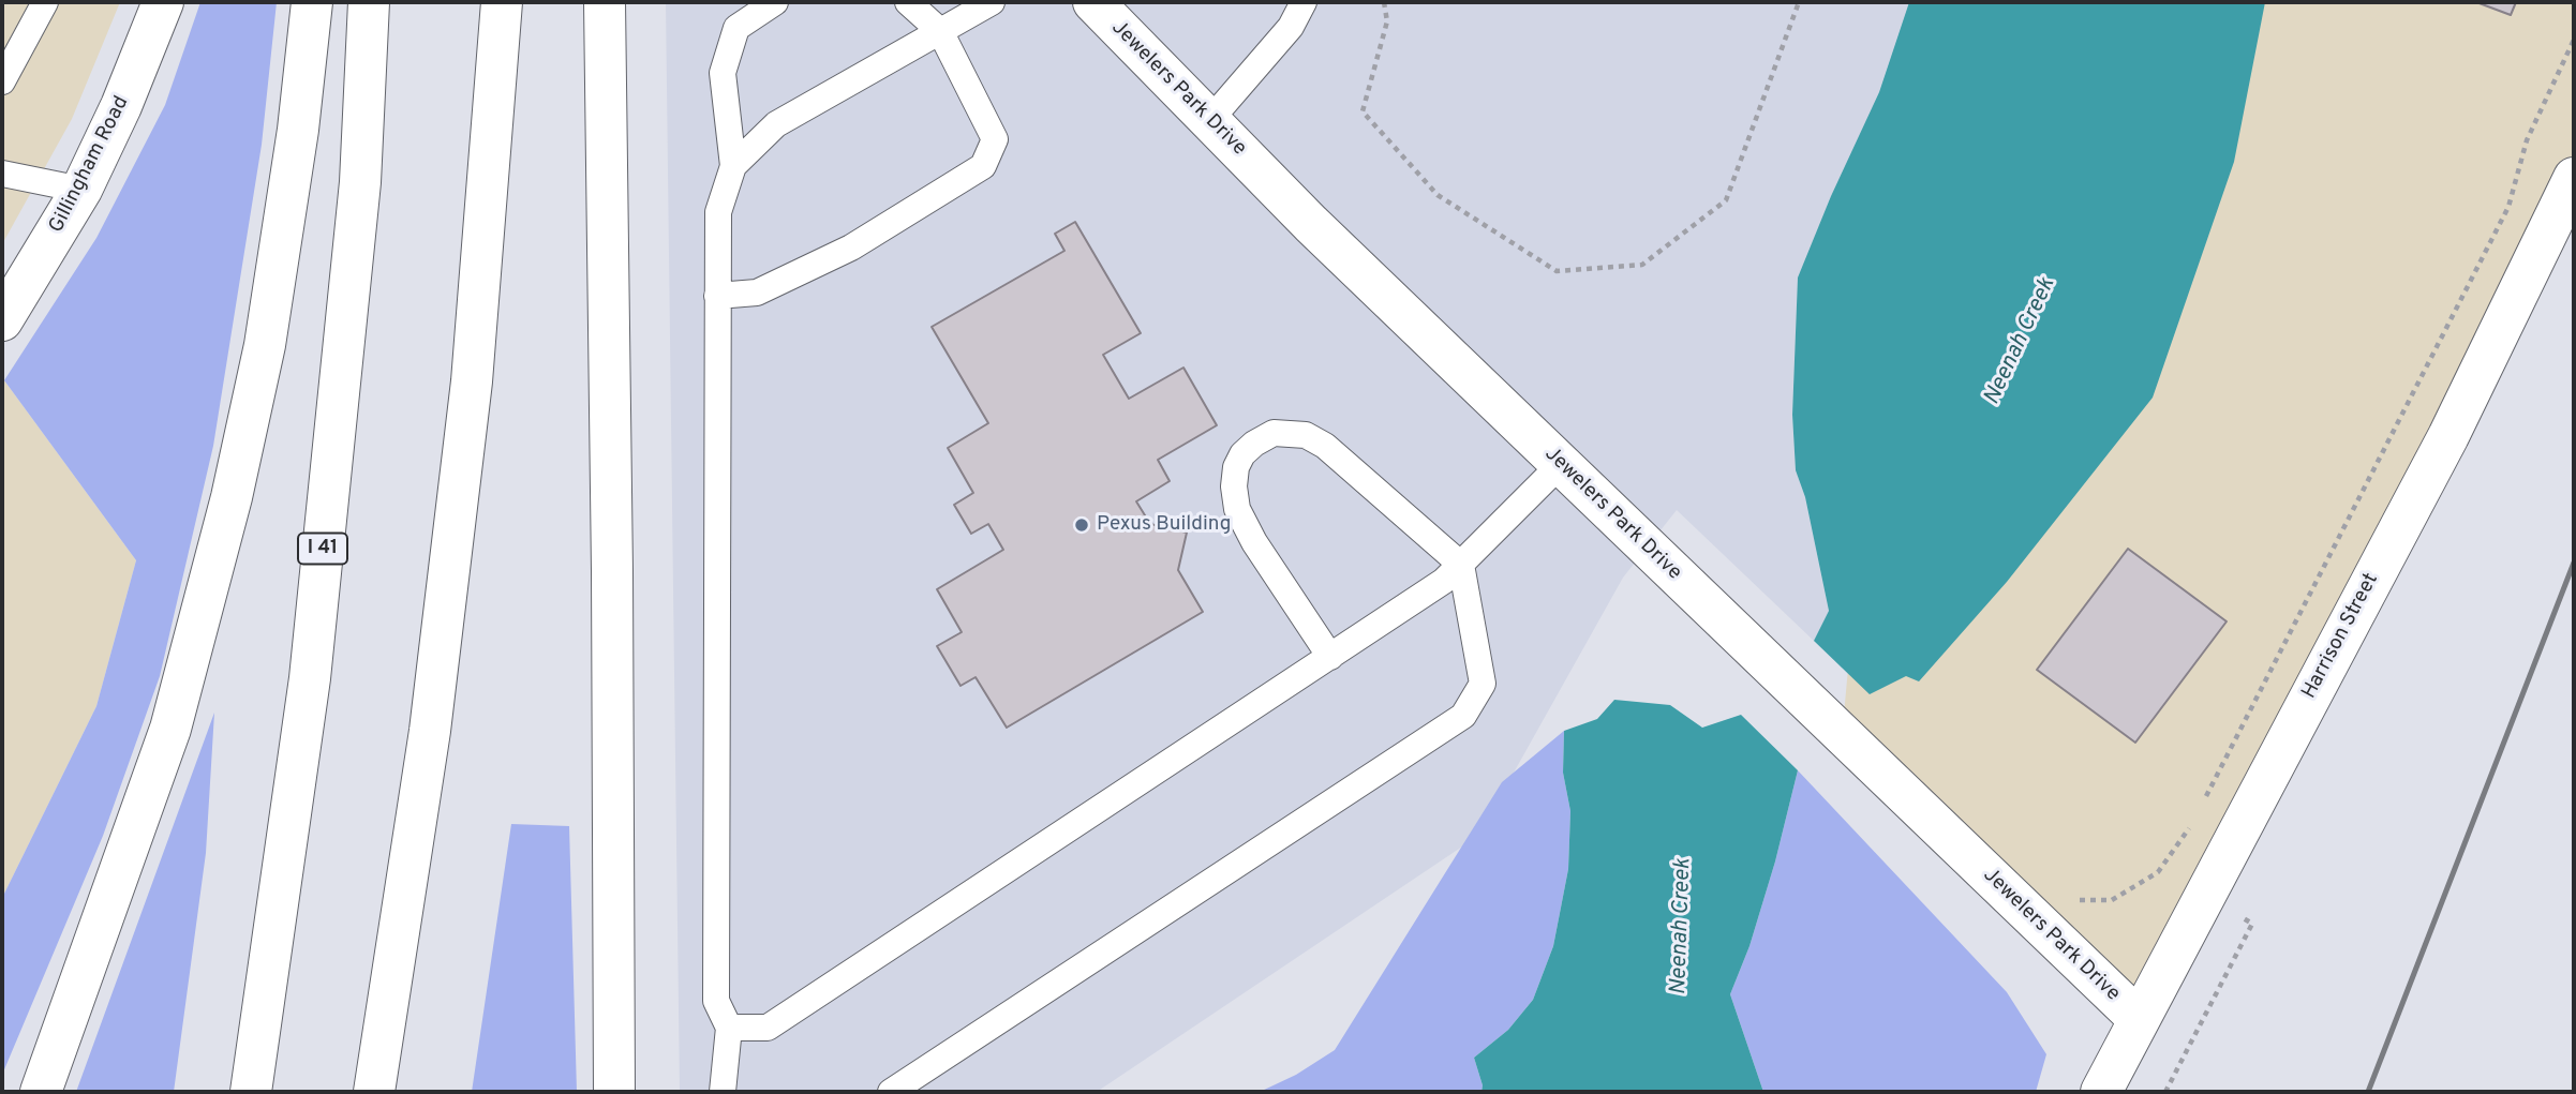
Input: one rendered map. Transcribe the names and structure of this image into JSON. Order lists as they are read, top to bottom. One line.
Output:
{"streets":{"main road":["Jewelers Park Drive","Gillingham Road","I 41","Harrison Street"]},"crossings":[["Jewelers Park Drive","Harrison Street"]],"water":["Neenah Creek"],"places":["Pexus Building"]}
